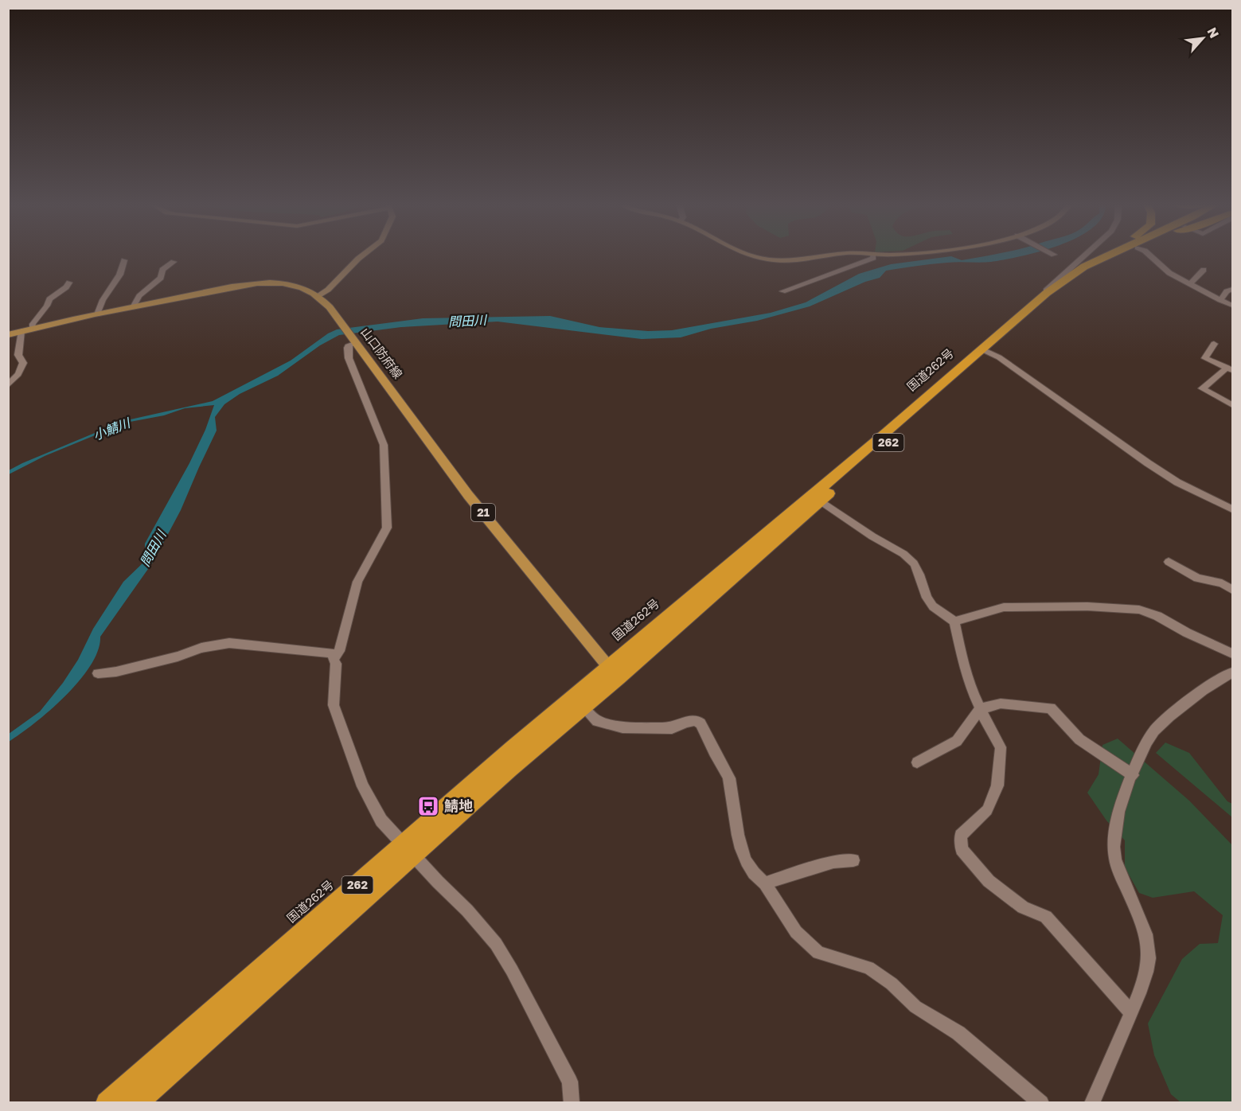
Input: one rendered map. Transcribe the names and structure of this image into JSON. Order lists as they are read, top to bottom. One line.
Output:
{"streets":{"highway":["国道262号","262"],"main road":["山口防府線","21"]},"crossings":[["山口防府線","国道262号"]],"water":["問田川","小鯖川"],"places":{"bus stop":["鯖地"]},"north":"top right"}
